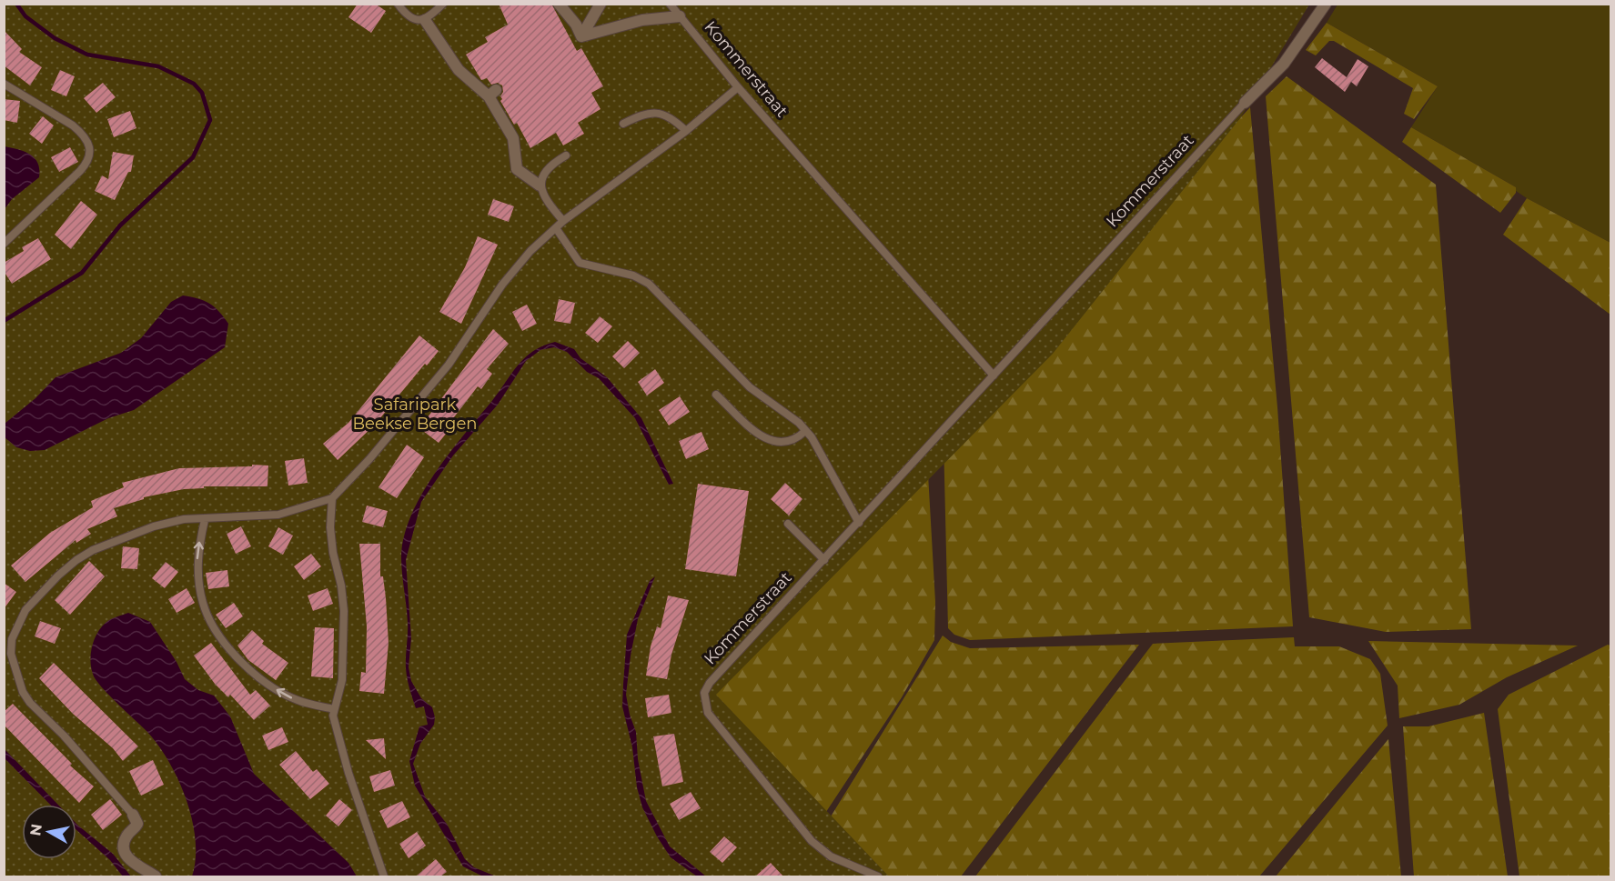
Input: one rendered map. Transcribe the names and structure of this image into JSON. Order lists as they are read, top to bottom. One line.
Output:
{"streets":{"street":["Kommerstraat"]},"parks":["Safaripark Beekse Bergen"],"north":"left"}
